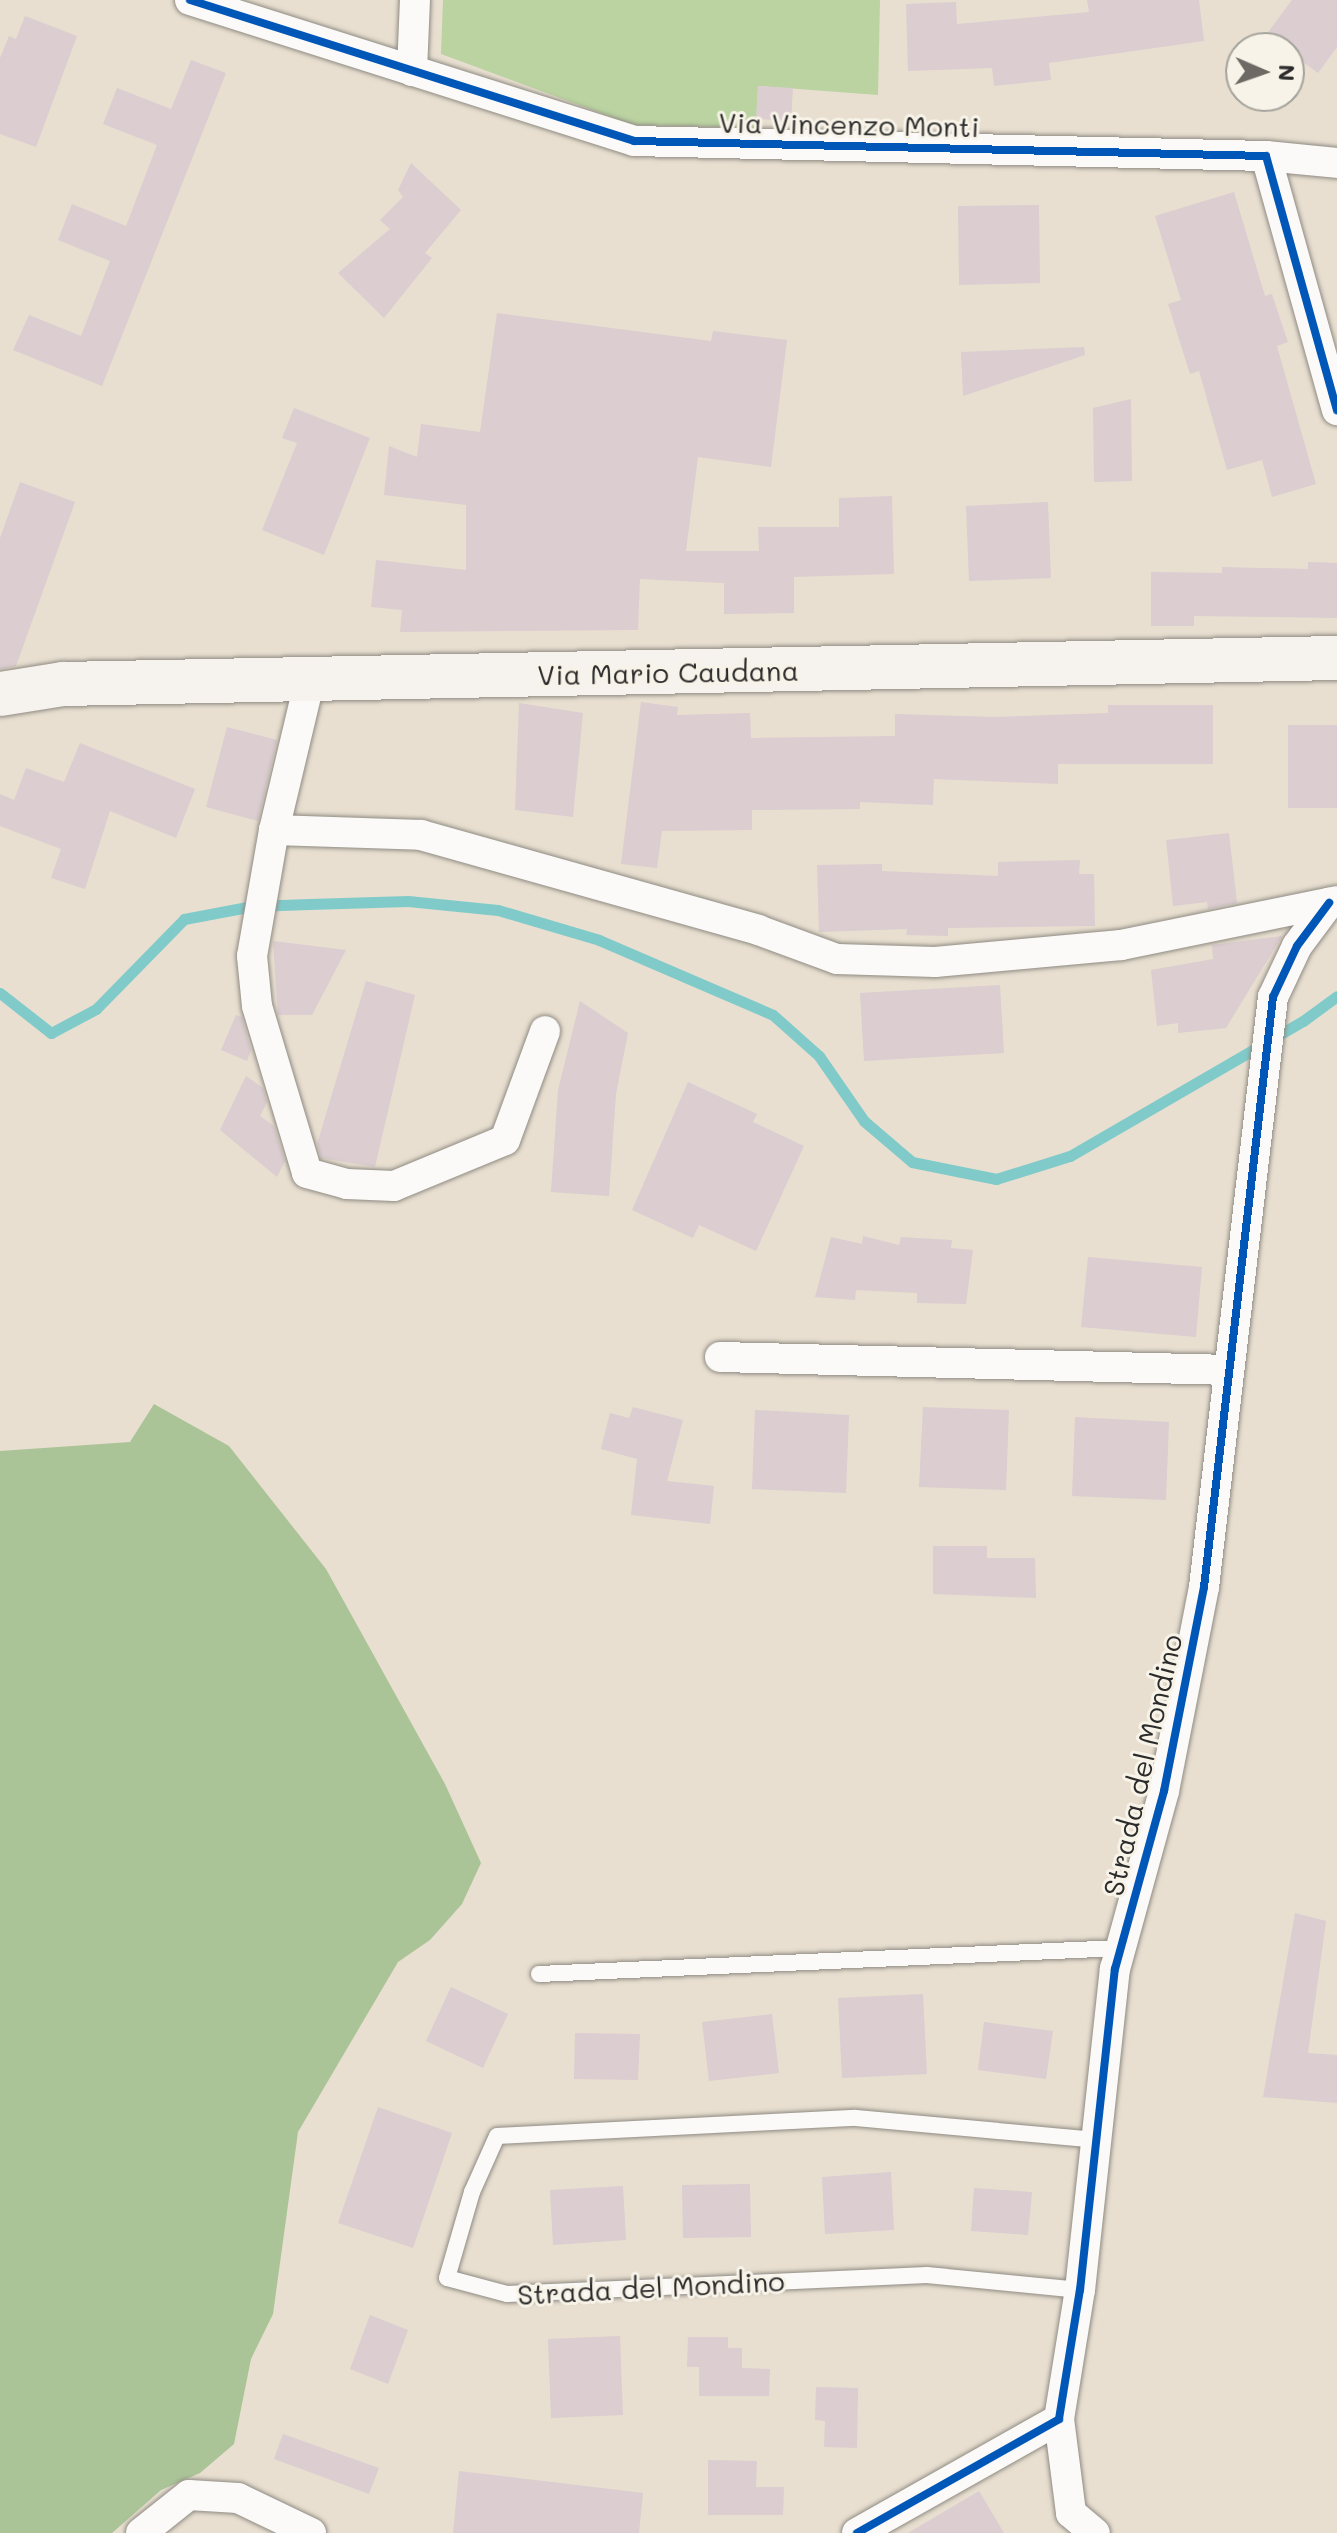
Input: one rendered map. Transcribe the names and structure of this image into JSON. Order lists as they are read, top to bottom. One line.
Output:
{"streets":{"main road":["Via Mario Caudana"],"street":["Via Vincenzo Monti","Strada del Mondino"]},"north":"right"}
